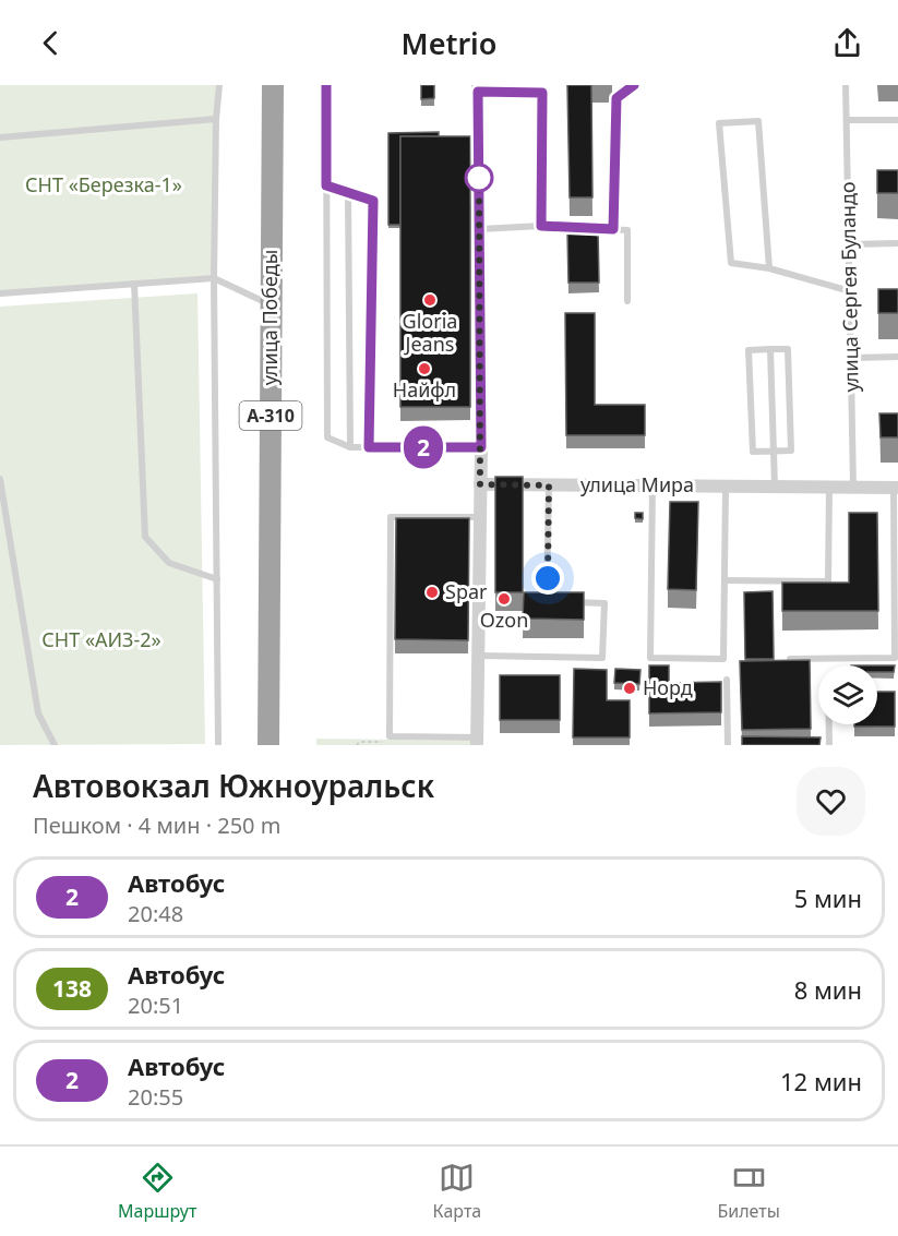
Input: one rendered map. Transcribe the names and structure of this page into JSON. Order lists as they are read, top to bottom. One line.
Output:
{"streets":{"highway":["улица Победы","А-310"],"street":["улица Мира"],"lane":["улица Сергея Буландо"]},"crossings":[["улица Сергея Буландо","улица Мира"]],"parks":["СНТ «Березка-1»","СНТ «АИЗ-2»"],"places":["Gloria Jeans","Найфл","Spar","Ozon","Норд"],"lines":["bus line 2"],"page":{"header":"Metrio","on_map":"2","heading":["Автовокзал Южноуральск","Пешком · 4 мин · 250 m"],"list":[{"mark":"2","name":"Автобус","note":"20:48","value":"5 мин"},{"mark":"138","name":"Автобус","note":"20:51","value":"8 мин"},{"mark":"2","name":"Автобус","note":"20:55","value":"12 мин"}],"tabs":["Маршрут","Карта","Билеты"]}}
